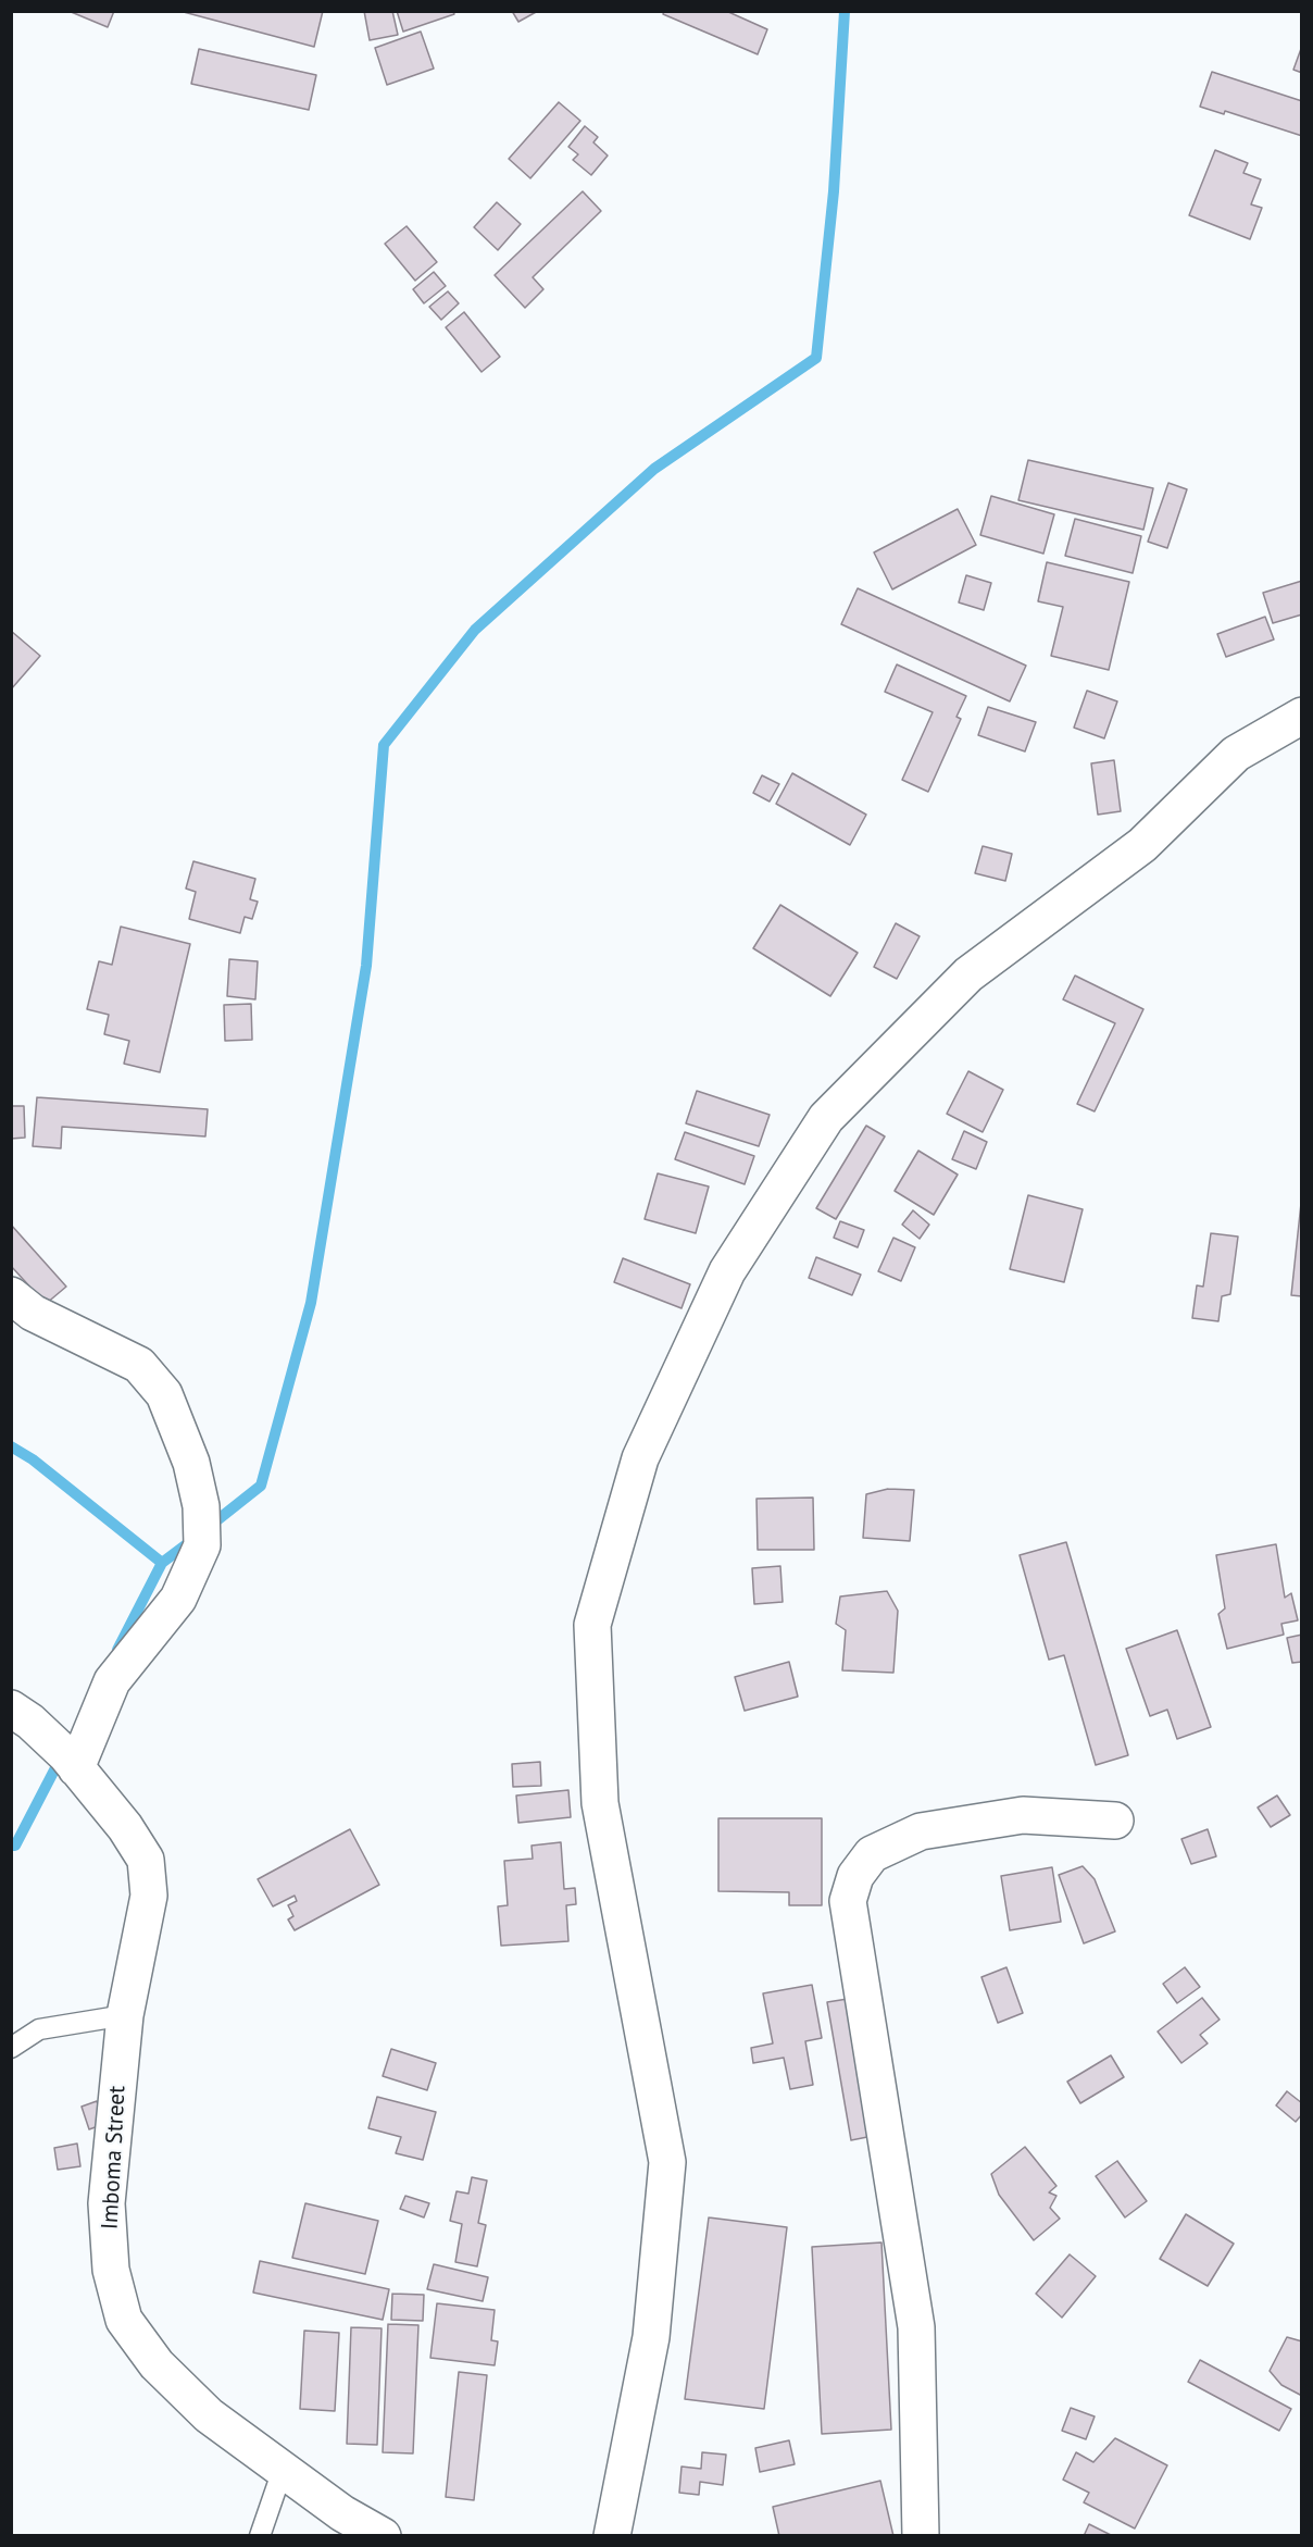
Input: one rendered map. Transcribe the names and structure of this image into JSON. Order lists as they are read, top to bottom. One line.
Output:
{"streets":{"street":["Imboma Street"]}}
